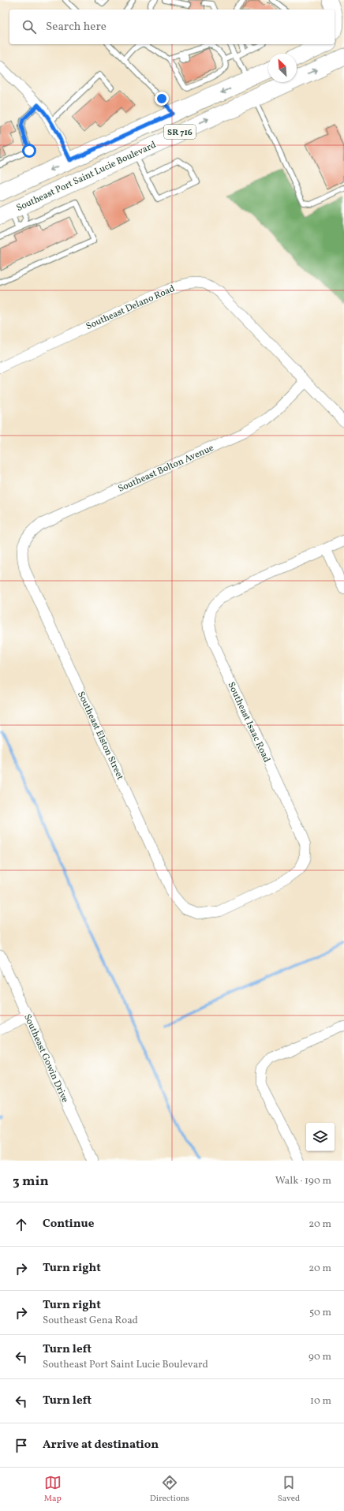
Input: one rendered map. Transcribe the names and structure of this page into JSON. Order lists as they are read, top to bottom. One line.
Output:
{"streets":{"main road":["SR 716","Southeast Port Saint Lucie Boulevard"],"street":["Southeast Delano Road","Southeast Bolton Avenue","Southeast Isaac Road","Southeast Elston Street","Southeast Gowin Drive"]},"crossings":[["Southeast Delano Road","Southeast Bolton Avenue"],["Southeast Bolton Avenue","Southeast Elston Street"],["Southeast Isaac Road","Southeast Elston Street"]],"north":"top left","page":{"search":"Search here","heading":["3 min","Walk · 190 m"],"list":[["Continue","20 m"],["Turn right","20 m"],["Turn right","Southeast Gena Road","50 m"],["Turn left","Southeast Port Saint Lucie Boulevard","90 m"],["Turn left","10 m"],"Arrive at destination"],"nav":["Map","Directions","Saved"]}}
